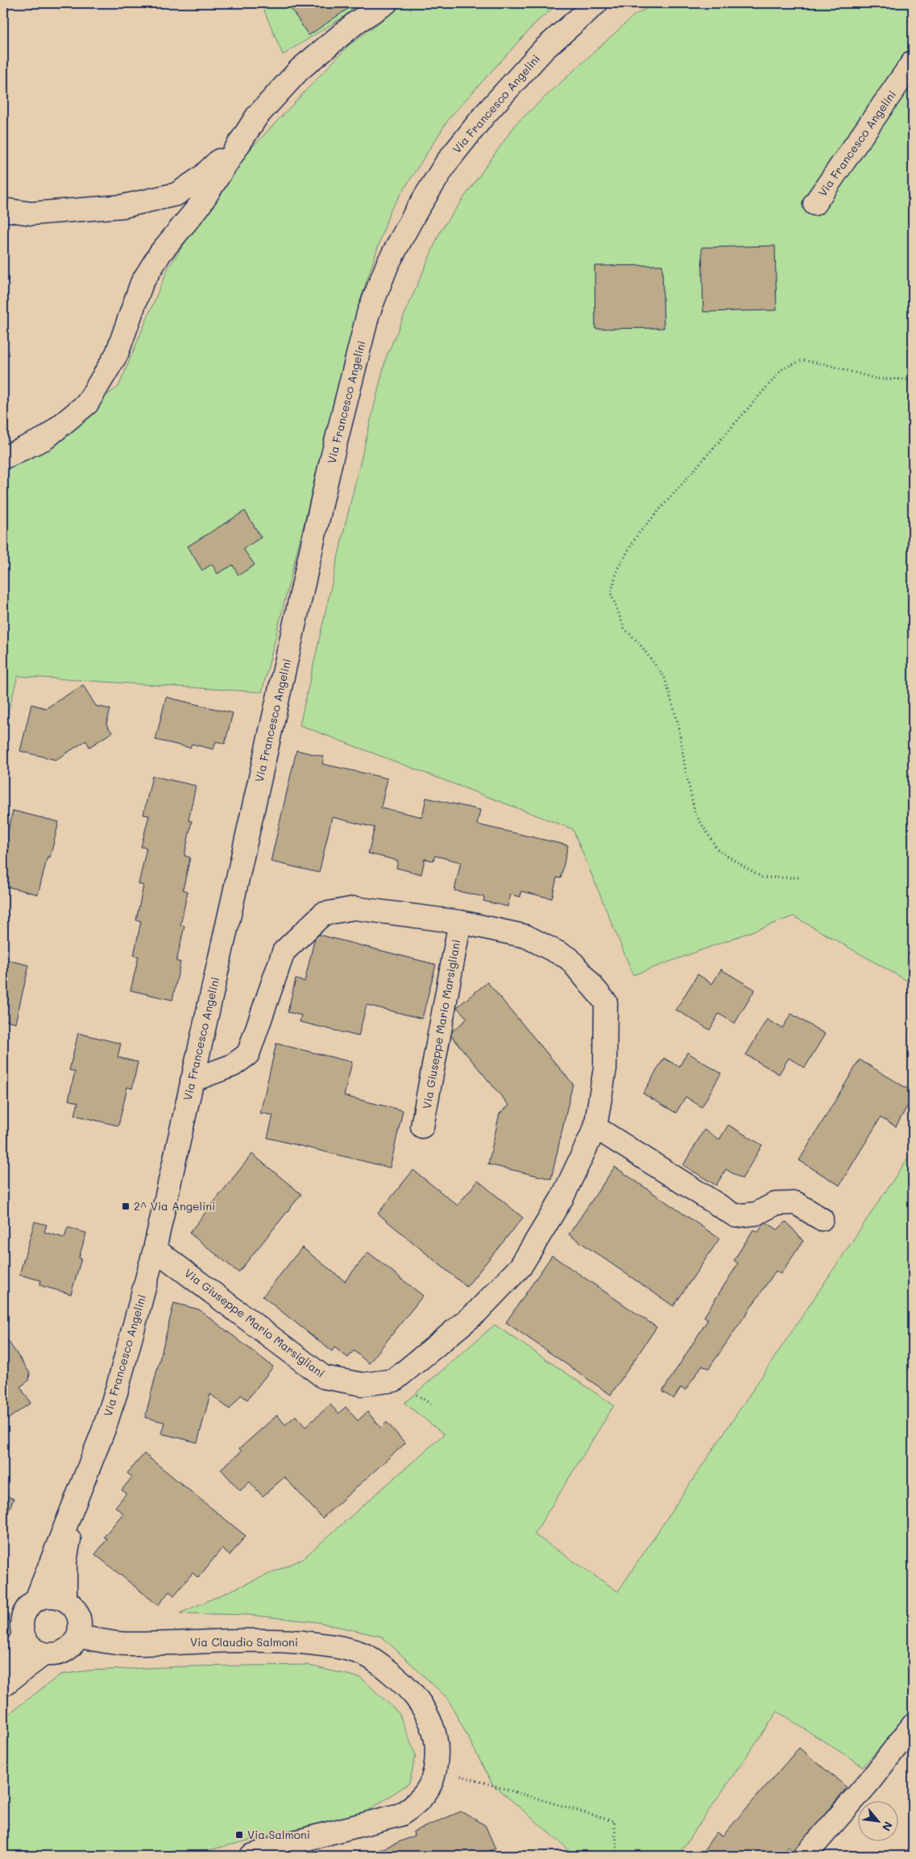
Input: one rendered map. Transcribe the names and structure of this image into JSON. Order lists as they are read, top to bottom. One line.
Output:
{"streets":{"street":["Via Francesco Angelini","Via Giuseppe Mario Marsigliani","Via Claudio Salmoni"]},"crossings":[["Via Francesco Angelini","Via Giuseppe Mario Marsigliani"],["Via Francesco Angelini","Via Claudio Salmoni"]],"places":{"transit":["2^ Via Angelini","Via Salmoni"]},"north":"bottom right"}
